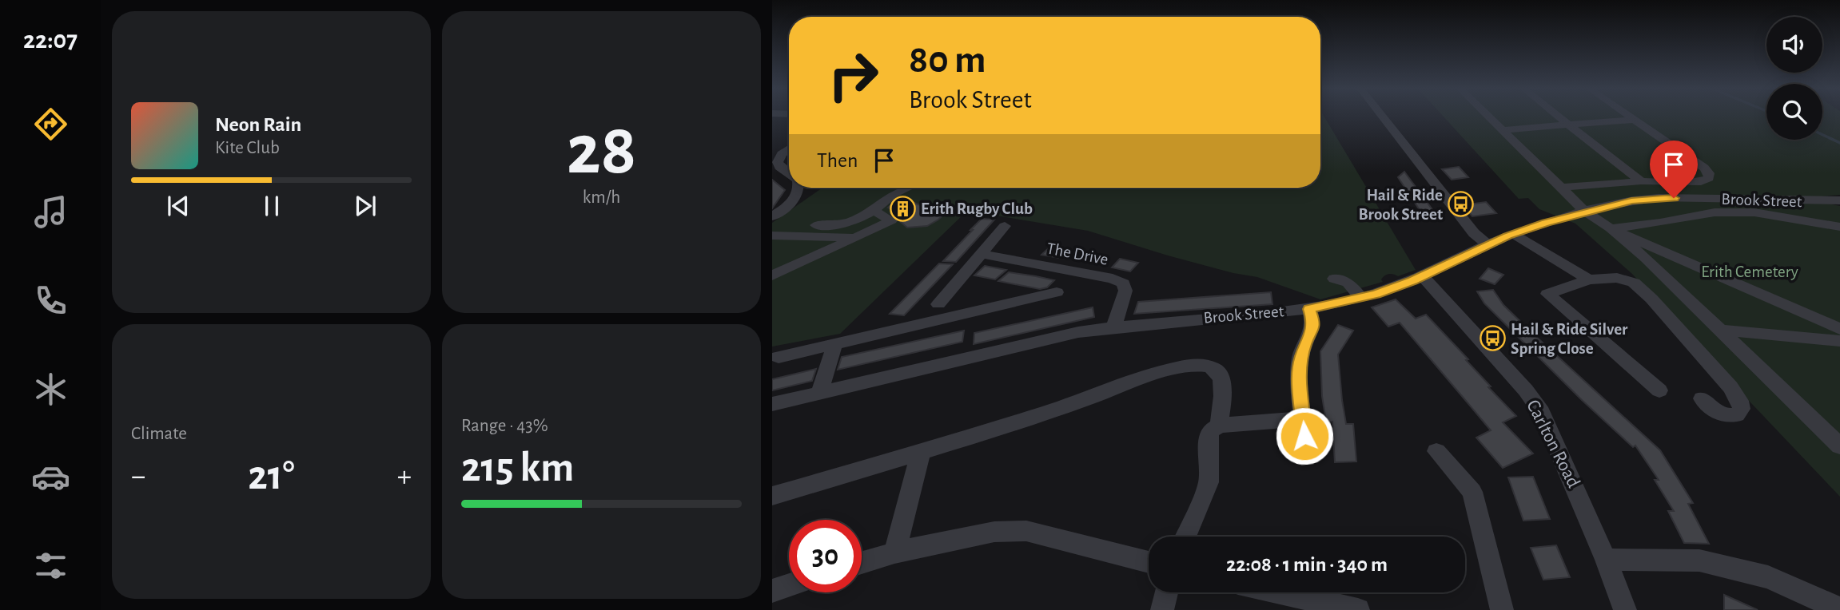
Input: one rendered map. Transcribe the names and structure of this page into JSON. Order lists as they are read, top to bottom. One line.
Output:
{"streets":{"street":["Brook Street","The Drive","Carlton Road"]},"crossings":[["Brook Street","The Drive"],["Brook Street","Carlton Road"]],"parks":["Erith Cemetery"],"places":{"bus stop":["Hail & Ride Brook Street","Hail & Ride Silver Spring Close"],"building":["Erith Rugby Club"]},"page":{"tabs":"22:07","tile":[["28","km/h"],"Climate",["Range · 43%","215 km"]],"turn":["80 m","Brook Street"],"song":["Neon Rain","Kite Club"],"then":"Then","heat":["−","21°","+"],"limit":"30","trip":"22:08 · 1 min · 340 m"}}
